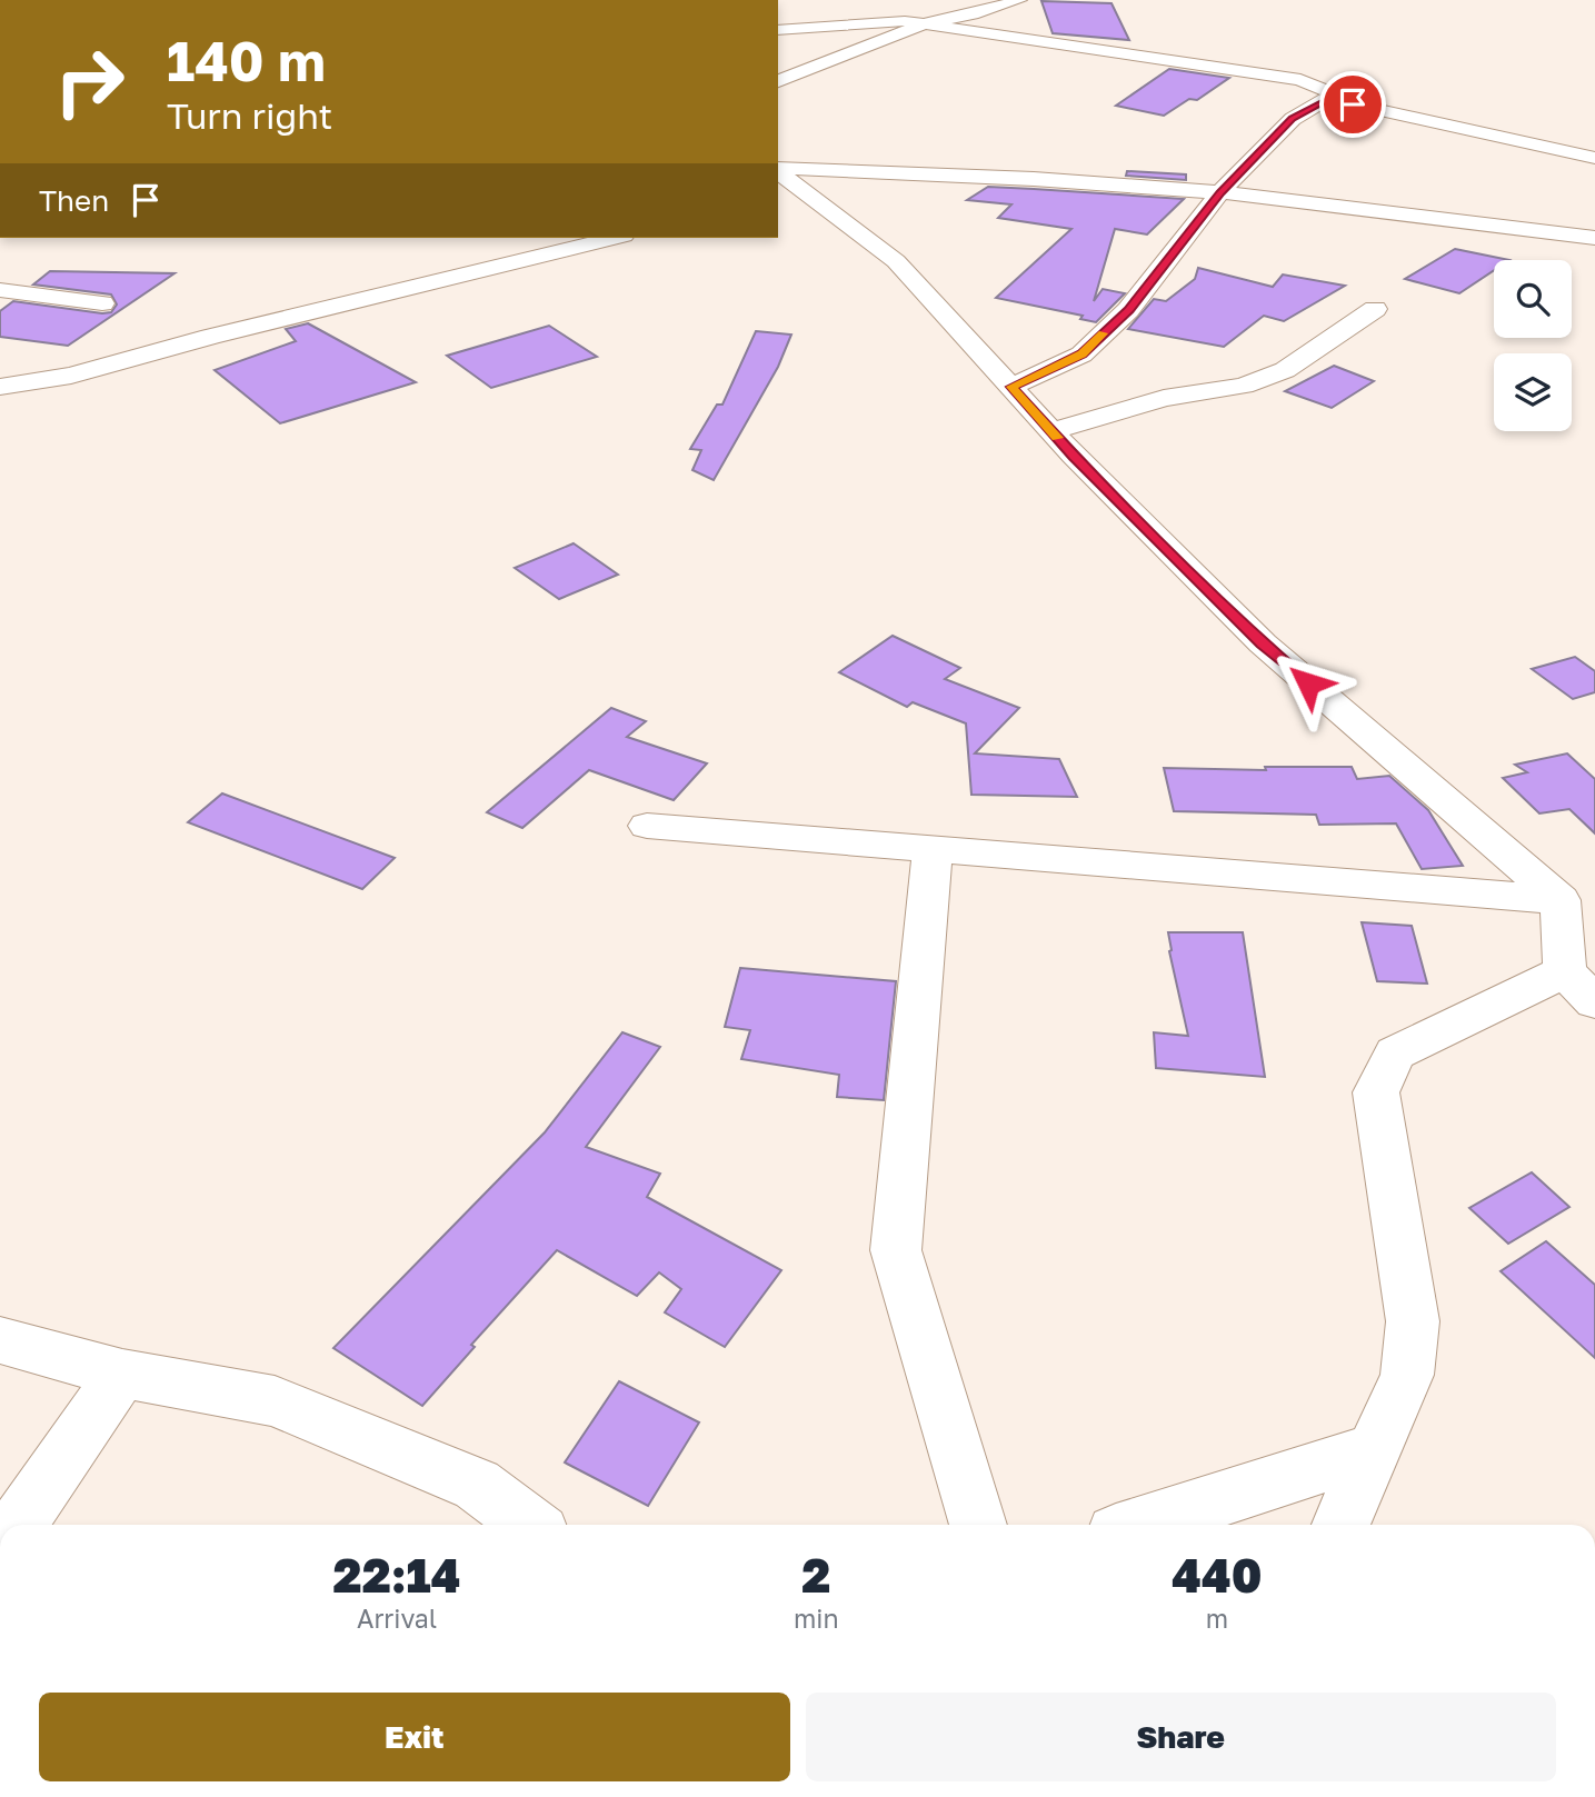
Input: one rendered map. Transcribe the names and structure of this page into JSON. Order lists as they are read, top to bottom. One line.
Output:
{"page":{"turn":["140 m","Turn right"],"then":"Then","eta":["22:14","Arrival","2","min","440","m"],"buttons":["Exit","Share"]}}
